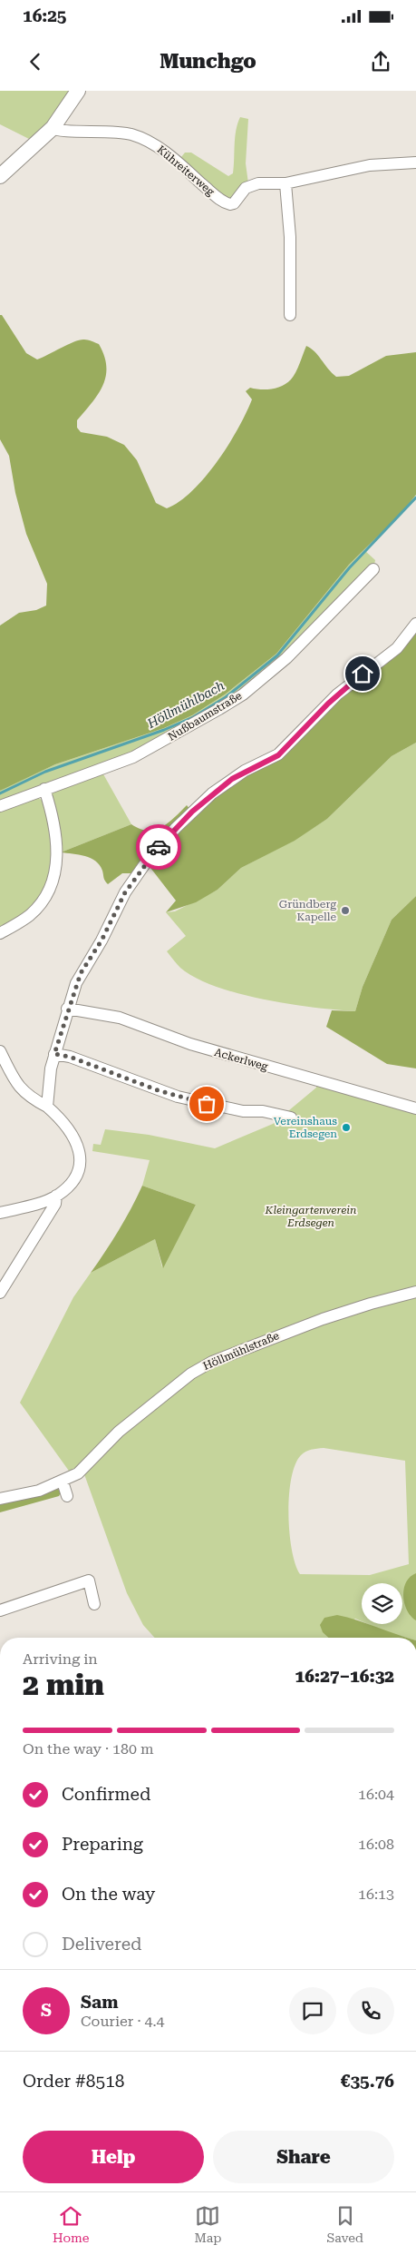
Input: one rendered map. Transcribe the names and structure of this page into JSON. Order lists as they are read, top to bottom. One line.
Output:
{"streets":{"street":["Kühreiterweg","Nußbaumstraße","Ackerlweg","Höllmühlstraße"]},"water":["Höllmühlbach"],"parks":["Kleingartenverein Erdsegen"],"places":["Gründberg Kapelle","Vereinshaus Erdsegen"],"page":{"status":"16:25","header":"Munchgo","heading":["2 min","Arriving in","16:27–16:32"],"panel":["Sam","Courier · 4.4","Order #8518","€35.76"],"bar":"On the way · 180 m","list":[["Confirmed","16:04"],["Preparing","16:08"],["On the way","16:13"],"Delivered"],"round":"S","buttons":["Help","Share"],"tabs":["Home","Map","Saved"]}}
